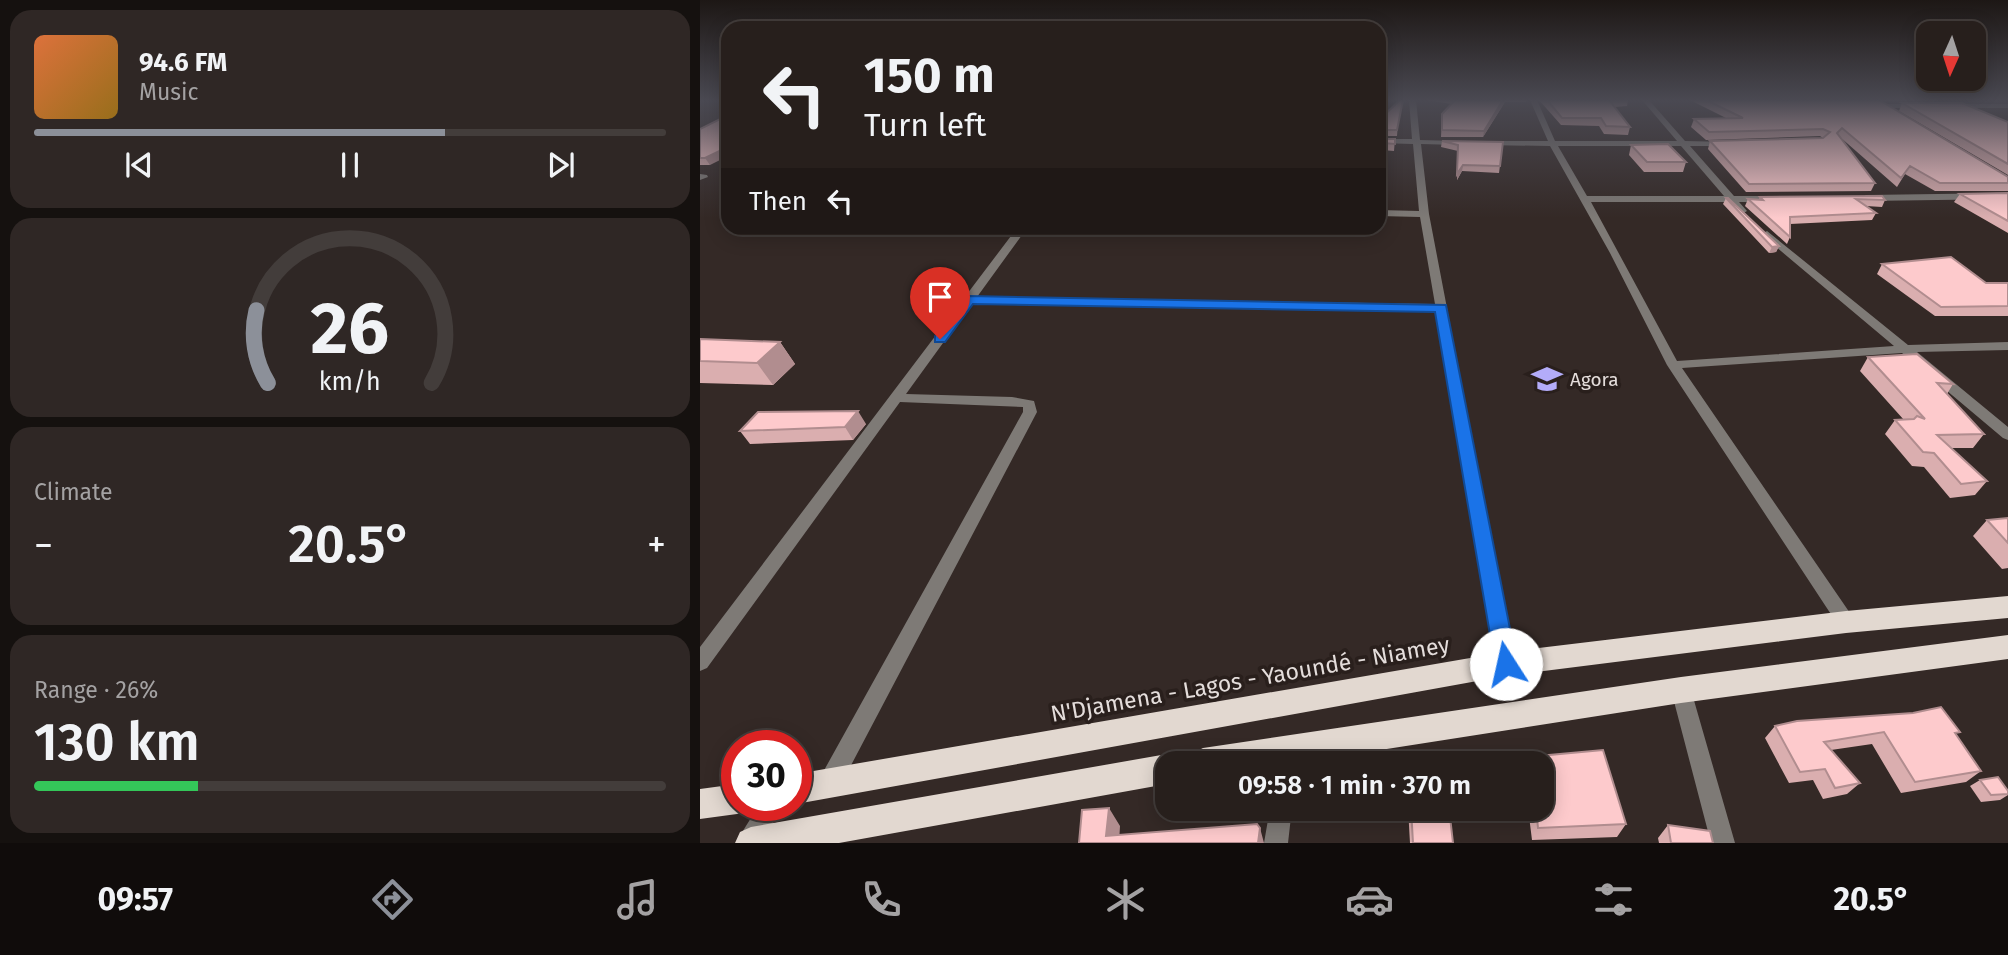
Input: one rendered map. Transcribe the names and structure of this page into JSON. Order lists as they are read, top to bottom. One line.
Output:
{"streets":{"highway":["N'Djamena - Lagos - Yaoundé - Niamey"]},"places":{"school or university":["Agora"]},"north":"bottom","page":{"turn":["150 m","Turn left"],"song":["94.6 FM","Music"],"then":"Then","tile":["Climate",["Range · 26%","130 km"]],"heat":["−","20.5°","+"],"limit":"30","trip":"09:58 · 1 min · 370 m","tabs":["09:57","20.5°"],"gauge":["26","km/h"]}}
